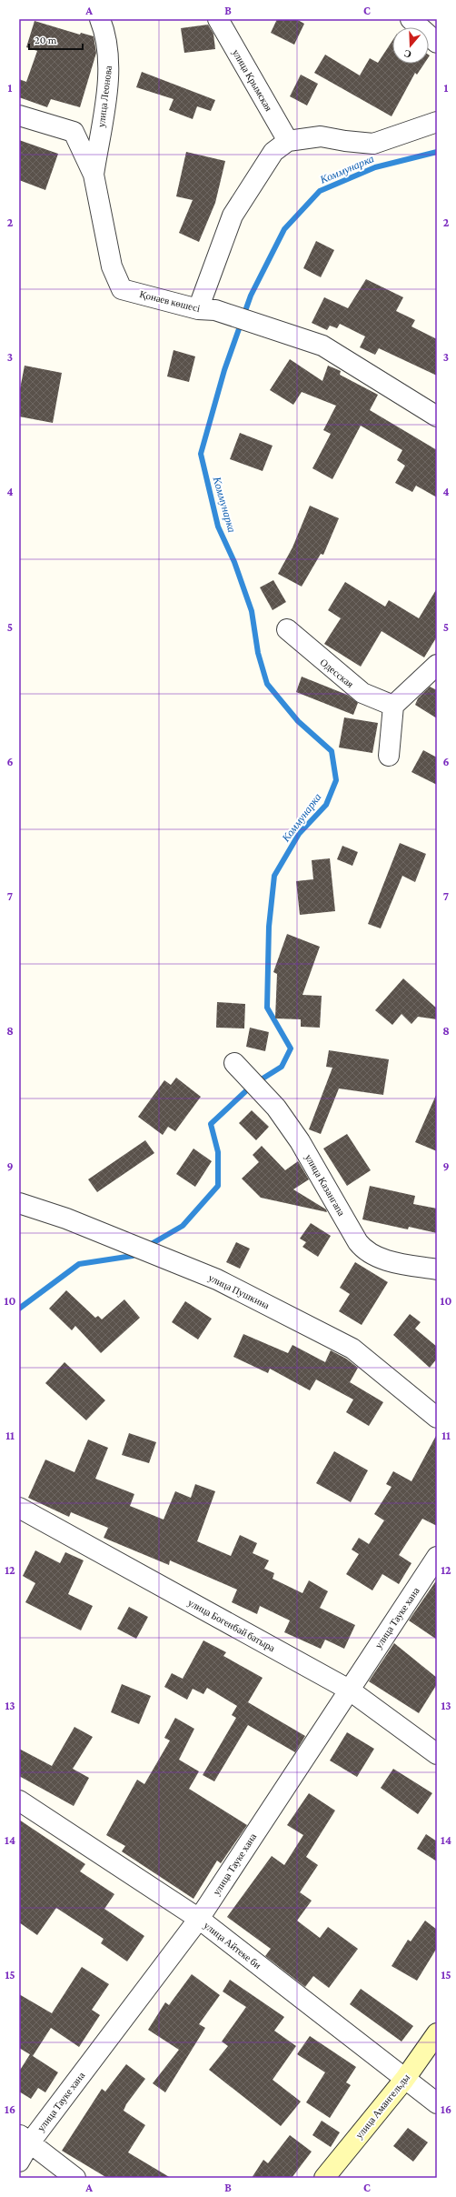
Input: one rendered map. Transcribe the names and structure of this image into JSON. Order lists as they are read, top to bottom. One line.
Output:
{"streets":{"street":["улица Крымская","улица Леонова","Қонаев көшесі","Одесская","улица Казангапа","улица Пушкина","улица Тауке хана","улица Богенбай батыра","улица Айтеке би","улица Амангельды"]},"crossings":[["улица Леонова","Қонаев көшесі"],["улица Тауке хана","улица Богенбай батыра"],["улица Тауке хана","улица Айтеке би"],["улица Айтеке би","улица Амангельды"]],"water":["Коммунарка"],"scale_bar":"20 m","north":"bottom","grid":{"columns":["A","B","C"],"rows":["1","2","3","4","5","6","7","8","9","10","11","12","13","14","15","16"]}}
